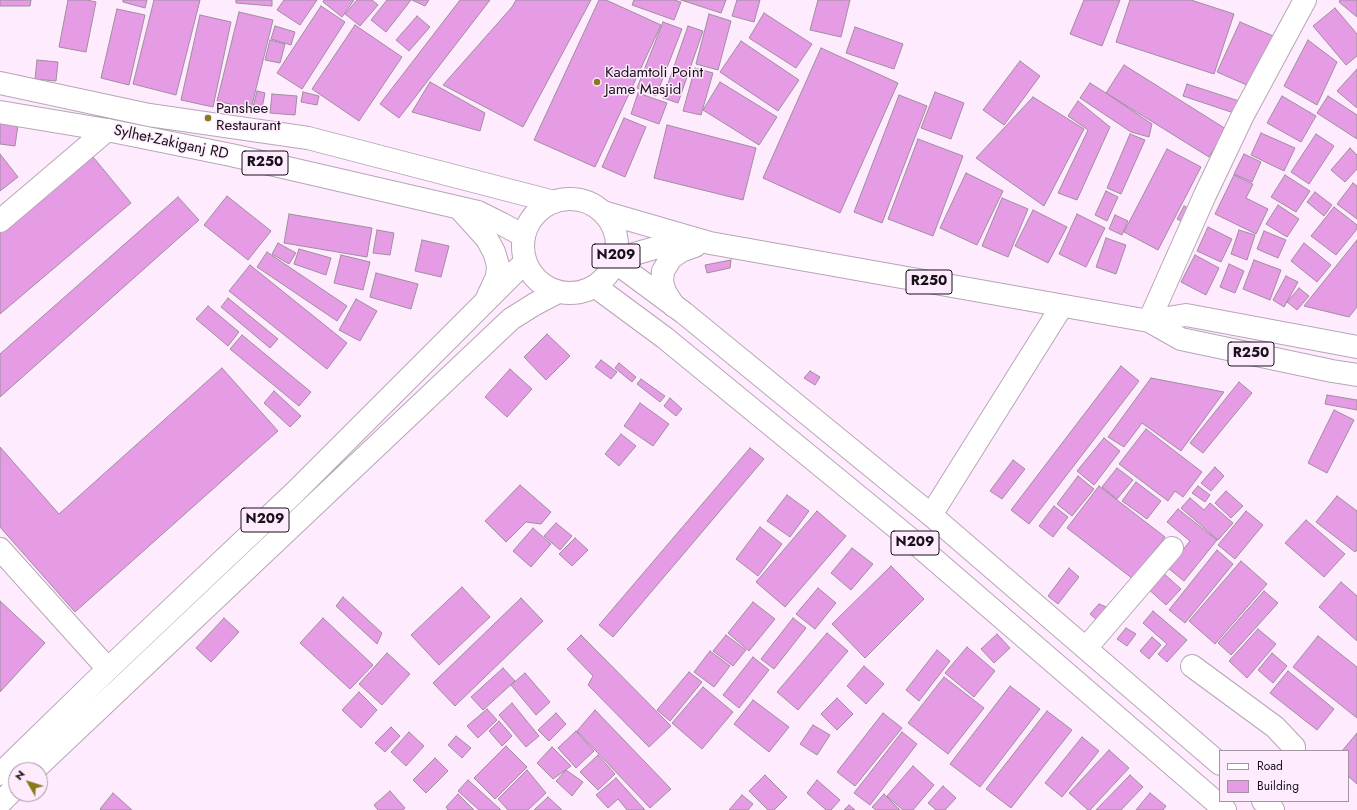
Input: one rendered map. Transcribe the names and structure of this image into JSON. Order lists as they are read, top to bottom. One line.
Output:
{"streets":{"main road":["Sylhet-Zakiganj RD","R250","N209"]},"crossings":[["Sylhet-Zakiganj RD","R250"],["Sylhet-Zakiganj RD","N209"],["R250","N209"]],"places":["Kadamtoli Point Jame Masjid","Panshee Restaurant"],"legend":["Road","Building"],"north":"top left"}
